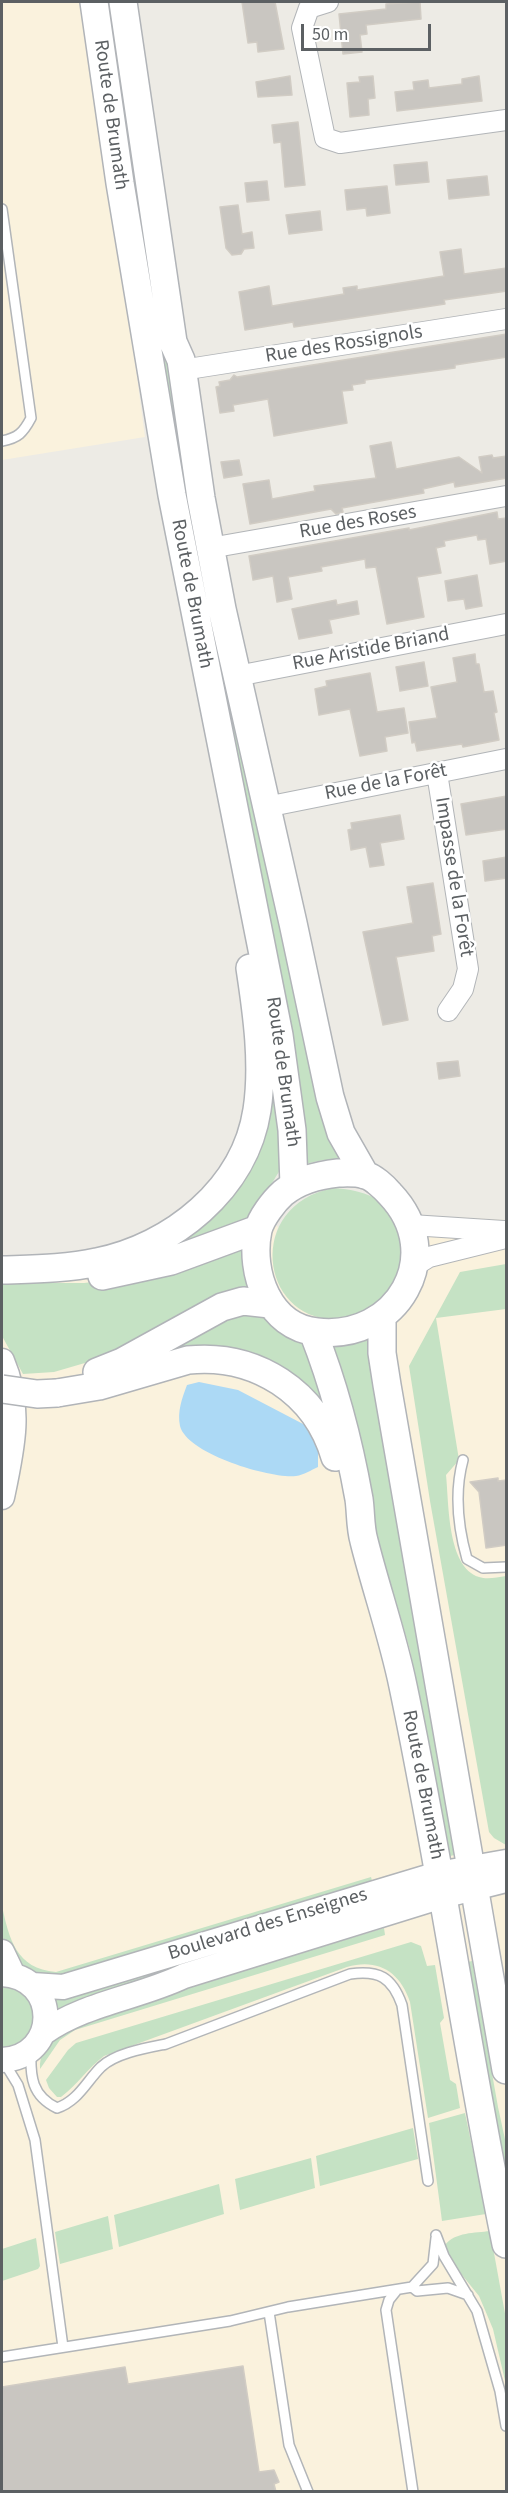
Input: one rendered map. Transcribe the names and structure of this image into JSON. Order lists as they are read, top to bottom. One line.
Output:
{"streets":{"main road":["Route de Brumath"],"street":["Rue des Rossignols","Rue des Roses","Rue Aristide Briand","Rue de la Forêt","Impasse de la Forêt","Boulevard des Enseignes"]},"crossings":[["Route de Brumath","Rue des Rossignols"],["Route de Brumath","Rue des Roses"],["Route de Brumath","Rue Aristide Briand"],["Route de Brumath","Rue de la Forêt"],["Route de Brumath","Boulevard des Enseignes"],["Rue de la Forêt","Impasse de la Forêt"]],"scale_bar":"50 m"}
